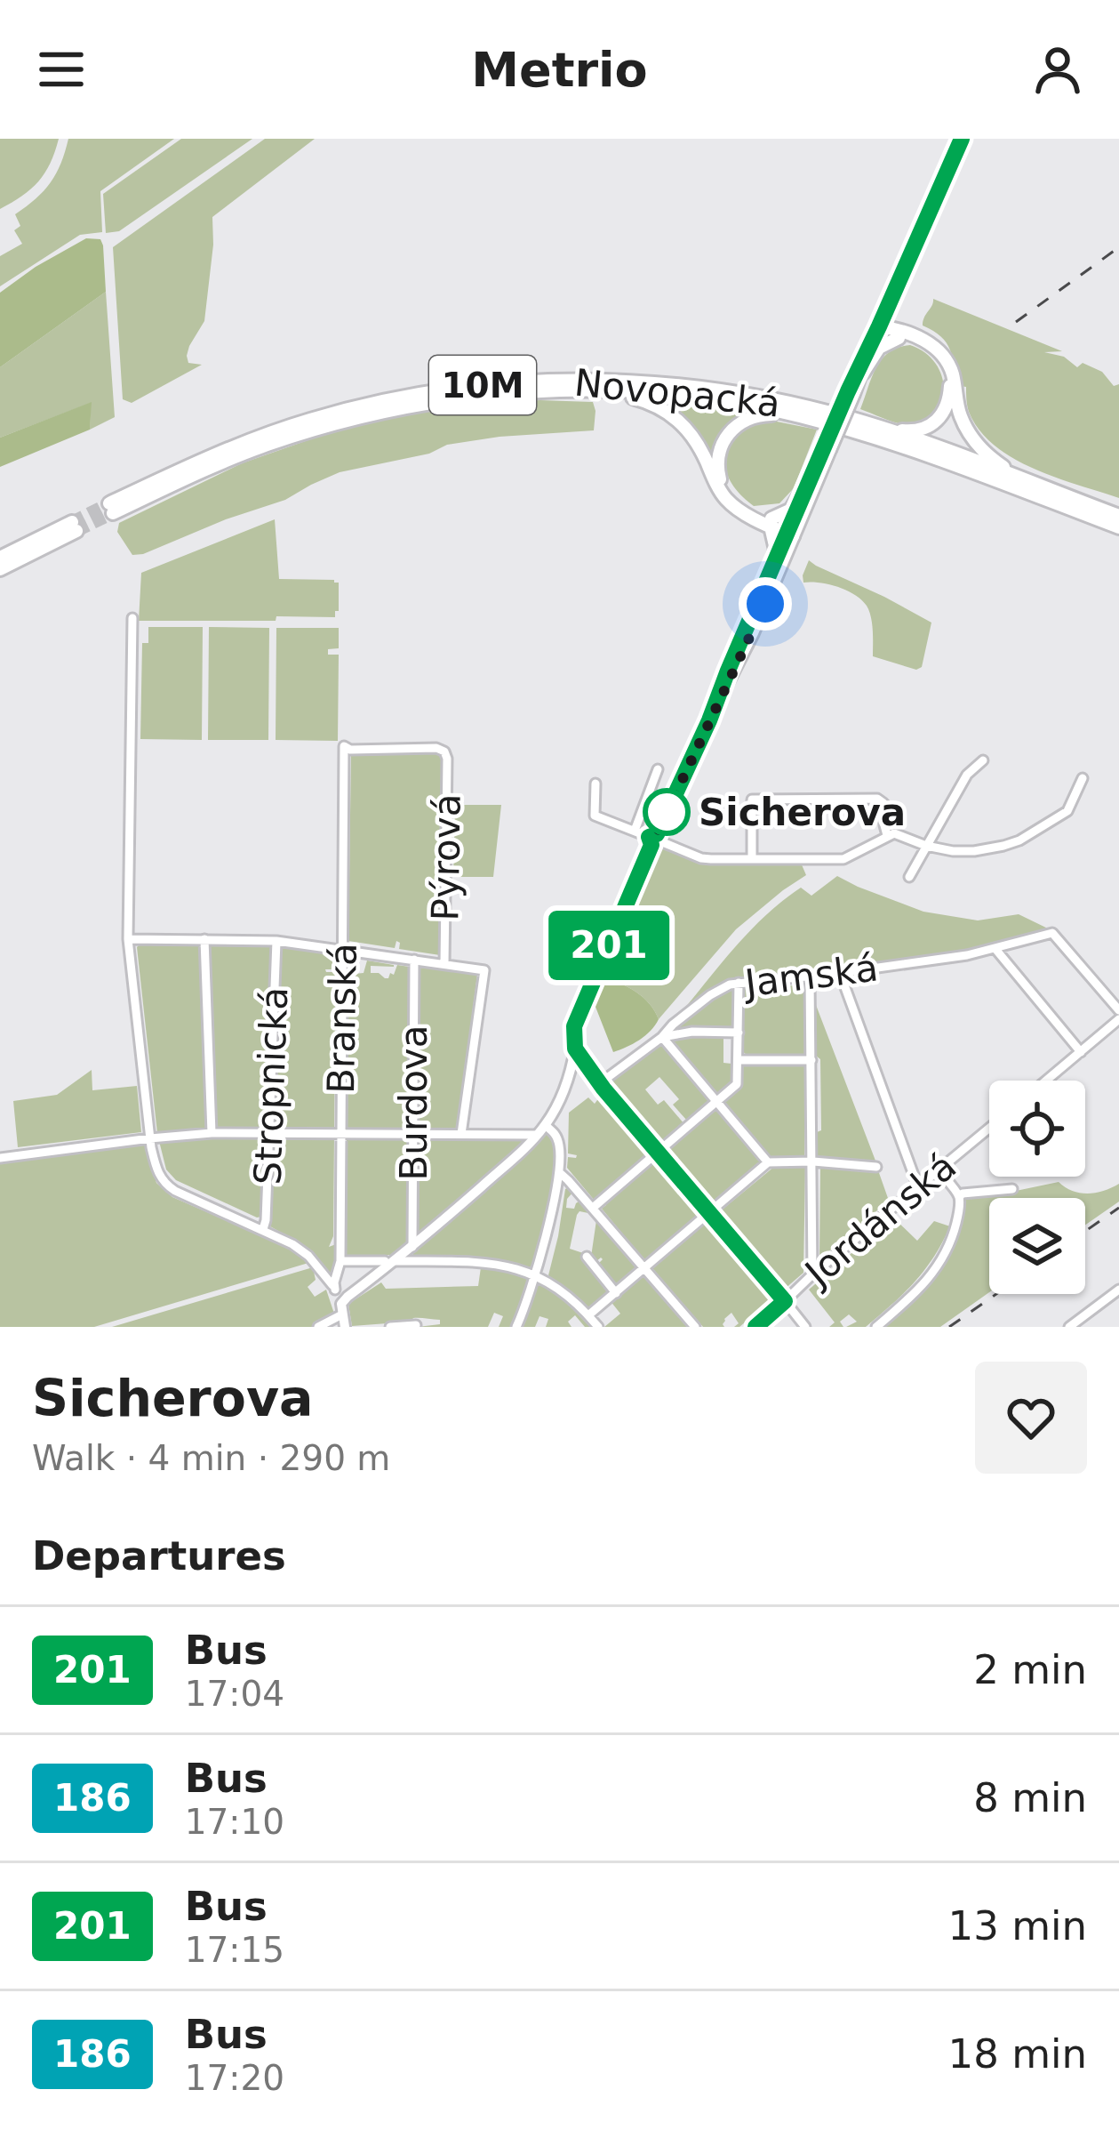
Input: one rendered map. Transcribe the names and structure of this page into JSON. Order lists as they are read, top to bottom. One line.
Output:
{"streets":{"highway":["10M","Novopacká"],"street":["Pýrová","Jamská","Branská","Stropnická","Burdova","Jordánská"]},"crossings":[["Pýrová","Branská"]],"places":["Sicherova"],"lines":["bus line 201"],"page":{"header":"Metrio","on_map":"201","heading":[["Sicherova","Walk · 4 min · 290 m"],"Departures"],"list":[{"mark":"201","name":"Bus","note":"17:04","value":"2 min"},{"mark":"186","name":"Bus","note":"17:10","value":"8 min"},{"mark":"201","name":"Bus","note":"17:15","value":"13 min"},{"mark":"186","name":"Bus","note":"17:20","value":"18 min"}]}}
